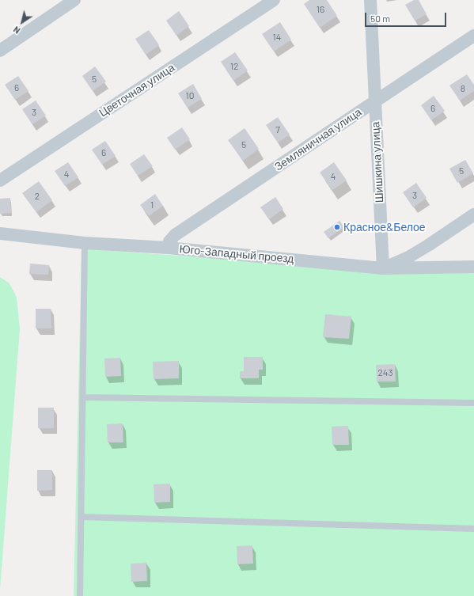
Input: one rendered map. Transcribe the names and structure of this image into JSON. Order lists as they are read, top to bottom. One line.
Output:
{"streets":{"street":["Цветочная улица","Земляничная улица","Шишкина улица","Юго-Западный проезд"]},"crossings":[["Земляничная улица","Шишкина улица"],["Земляничная улица","Юго-Западный проезд"],["Шишкина улица","Юго-Западный проезд"]],"places":["Красное&Белое"],"house_numbers":["16","14","12","5","6","8","10","6","3","7","5","6","5","4","4","3","2","1","243"],"scale_bar":"50 m","north":"bottom left"}
